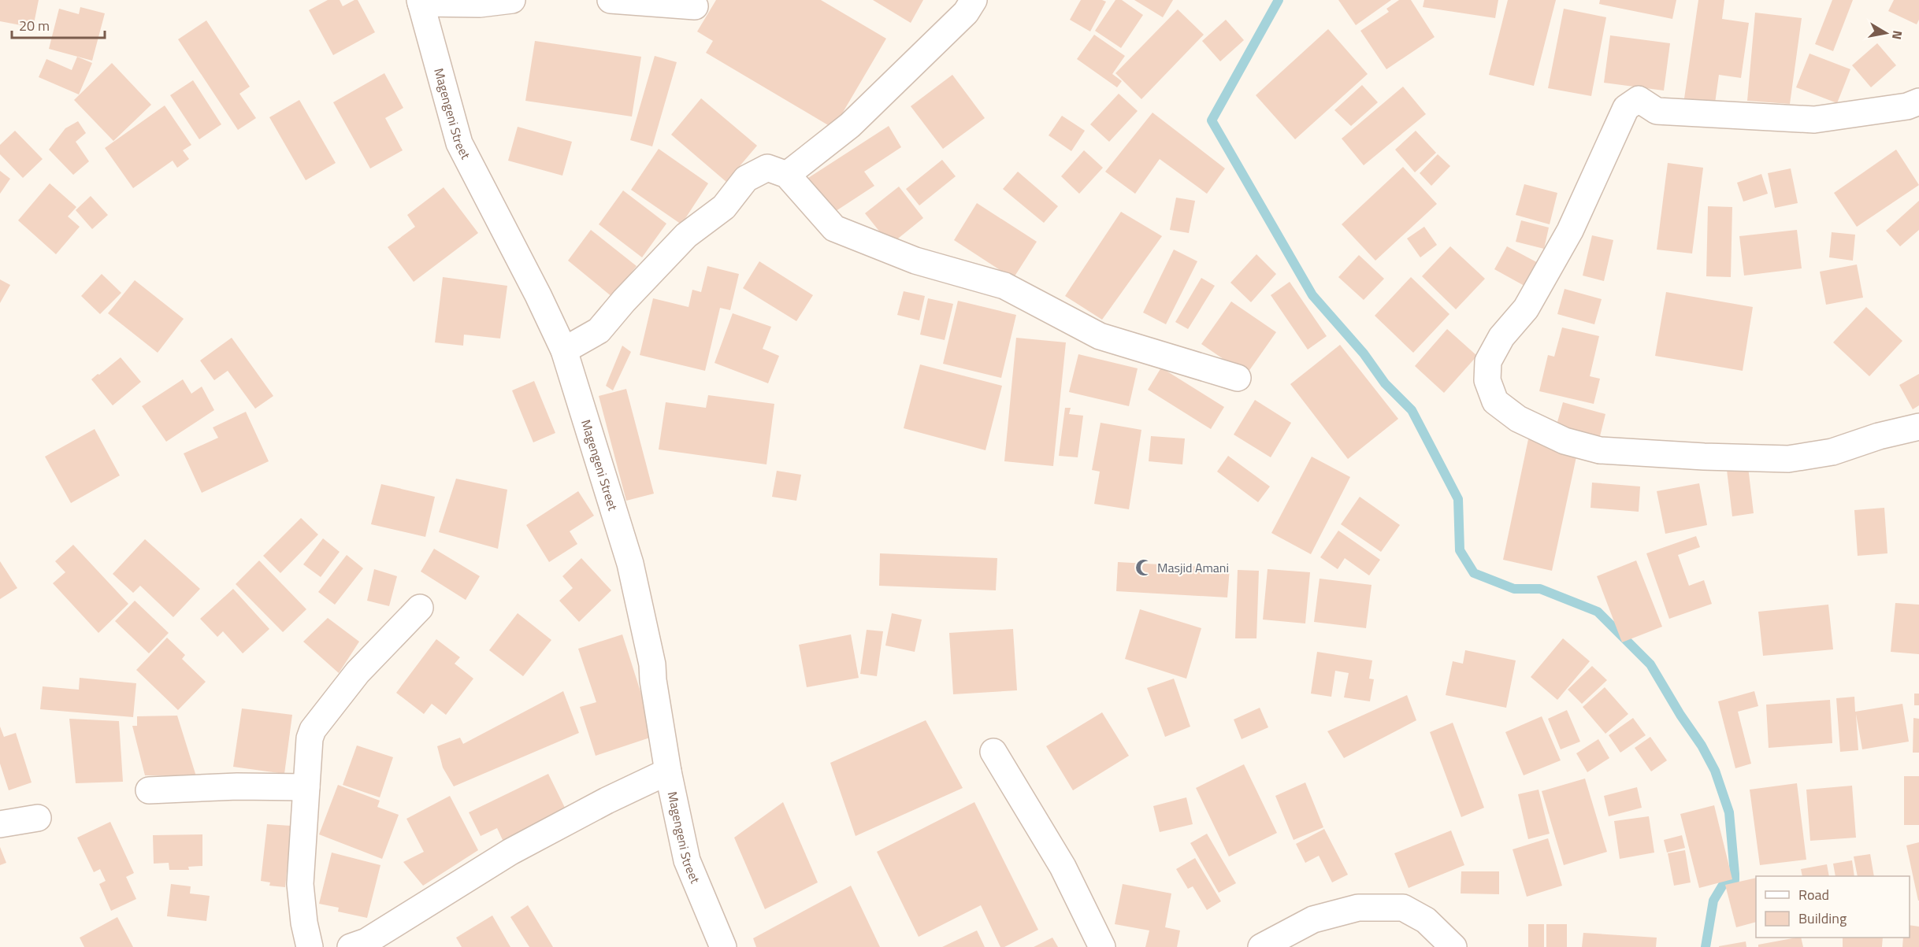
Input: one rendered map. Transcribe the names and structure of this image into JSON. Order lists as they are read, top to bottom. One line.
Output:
{"streets":{"street":["Magengeni Street"]},"places":{"mosque":["Masjid Amani"]},"legend":["Road","Building"],"scale_bar":"20 m","north":"right"}
